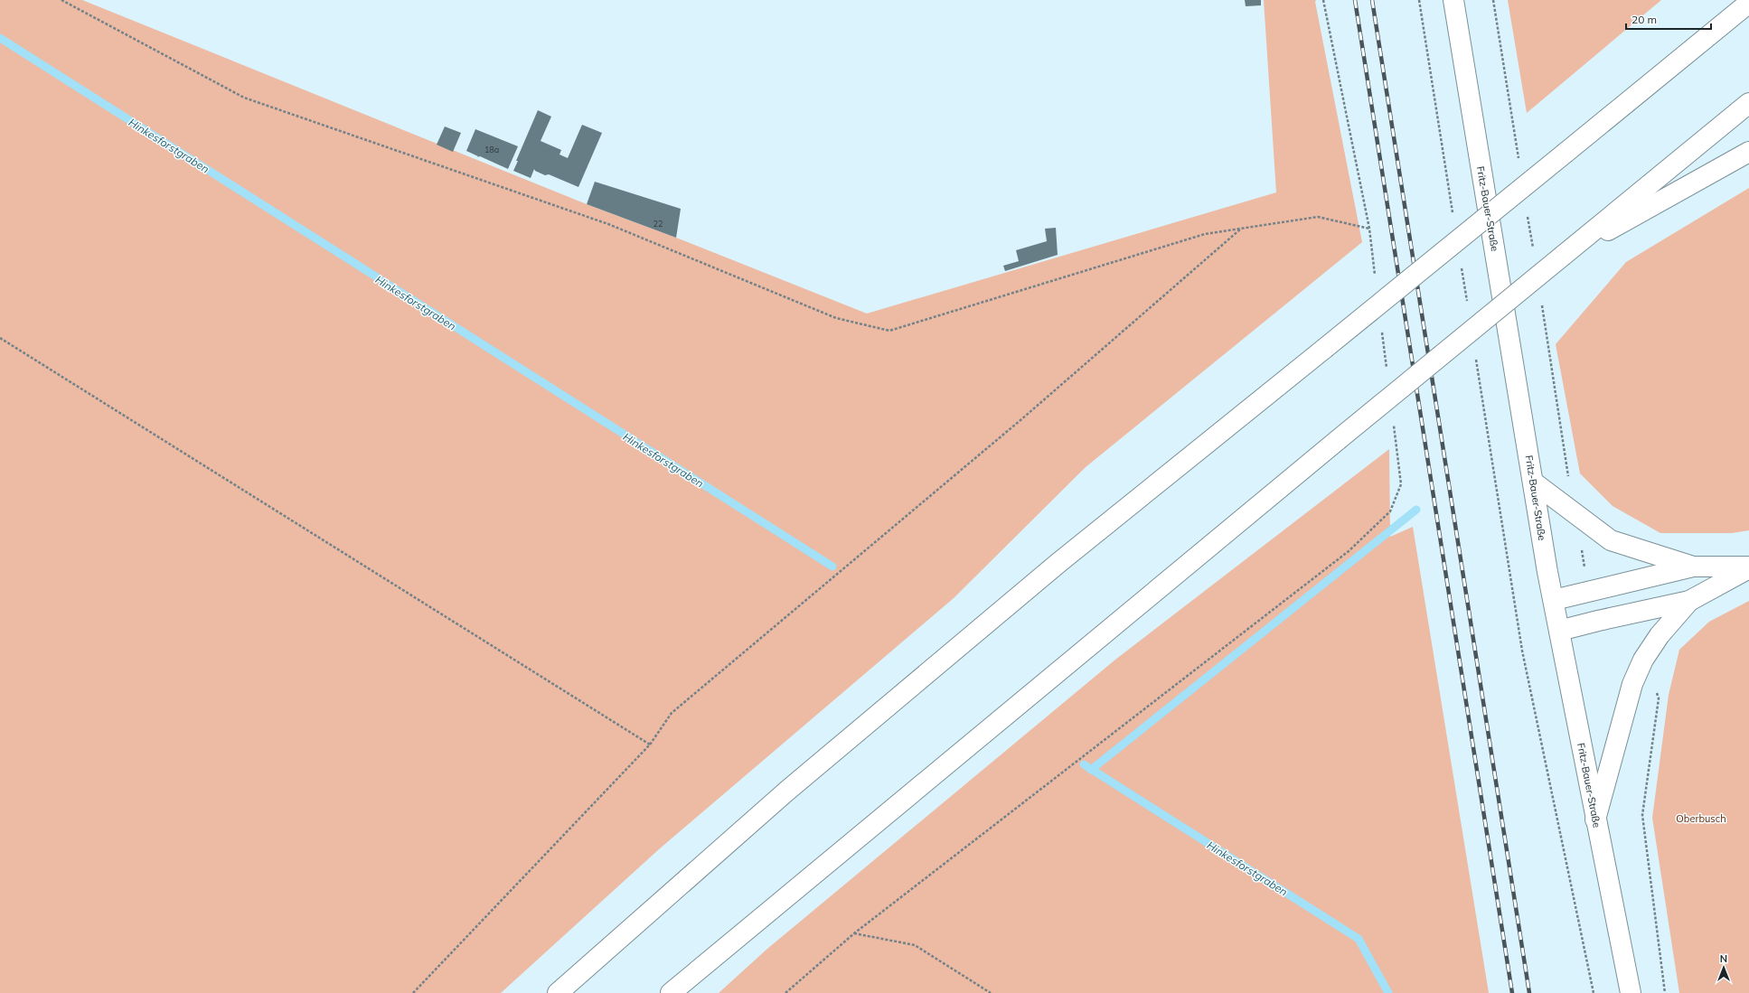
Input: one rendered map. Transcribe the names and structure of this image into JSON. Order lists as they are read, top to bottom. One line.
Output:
{"streets":{"main road":["Fritz-Bauer-Straße"]},"water":["Hinkesforstgraben"],"parks":["Oberbusch"],"house_numbers":["18a","22"],"scale_bar":"20 m","north":"top"}
